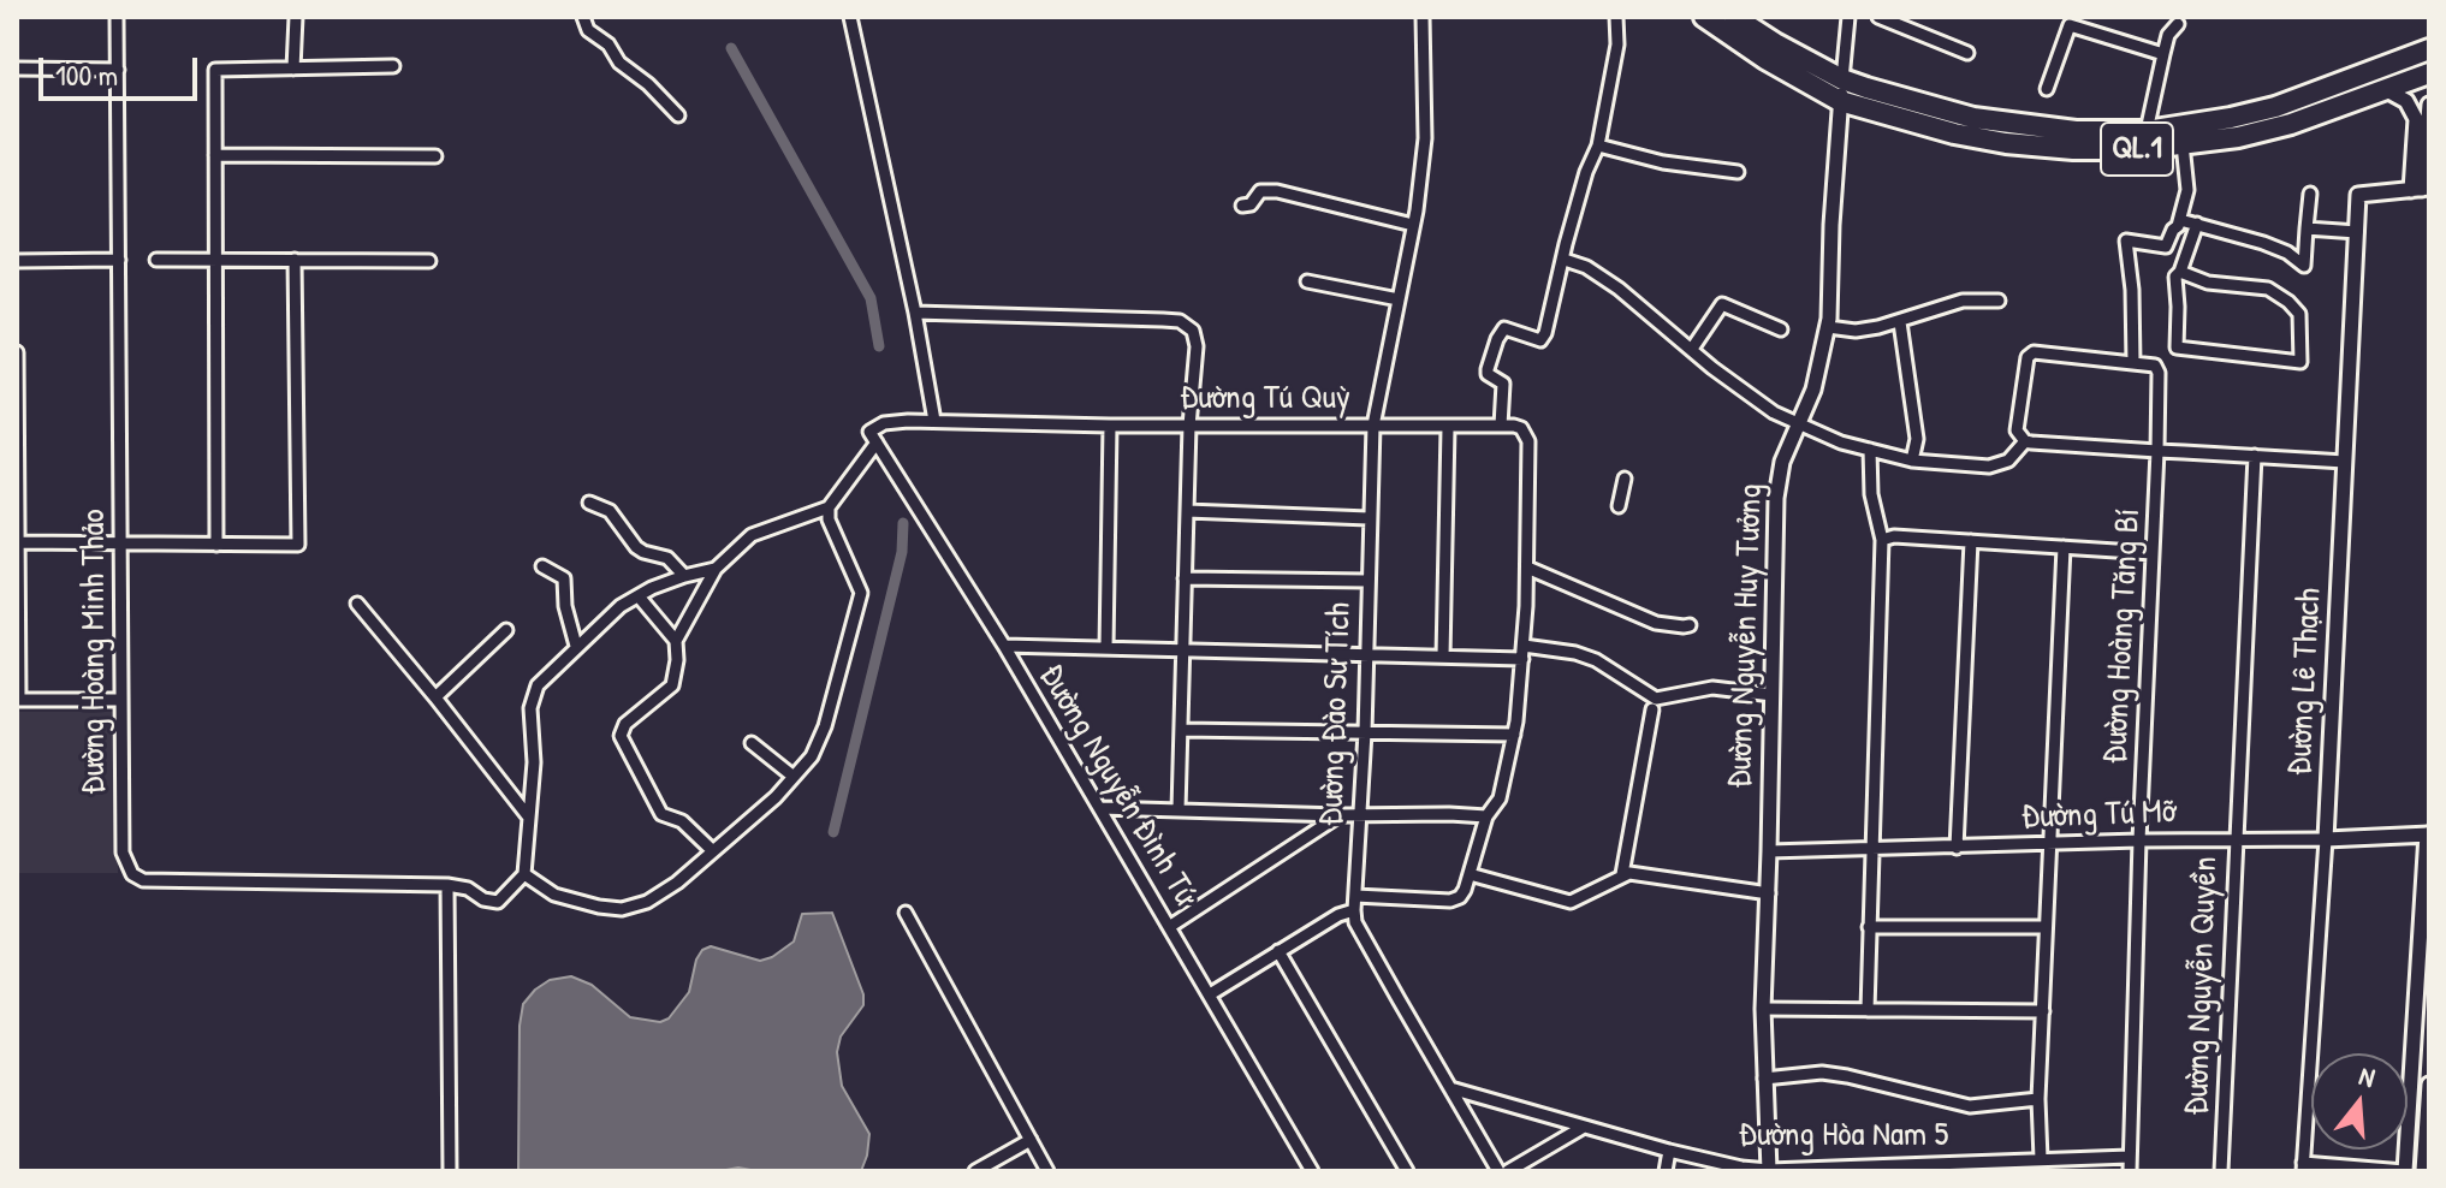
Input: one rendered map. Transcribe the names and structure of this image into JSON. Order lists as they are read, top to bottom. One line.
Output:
{"streets":{"highway":["QL.1"],"street":["Đường Tú Quỳ","Đường Nguyễn Huy Tưởng","Đường Hoàng Tăng Bí","Đường Hoàng Minh Thảo","Đường Lê Thạch","Đường Đào Sư Tích","Đường Nguyễn Đình Tứ","Đường Tú Mỡ","Đường Nguyễn Quyền","Đường Hòa Nam 5"]},"crossings":[["QL.1","Đường Nguyễn Huy Tưởng"],["Đường Tú Quỳ","Đường Đào Sư Tích"],["Đường Tú Quỳ","Đường Nguyễn Đình Tứ"],["Đường Nguyễn Huy Tưởng","Đường Tú Mỡ"],["Đường Nguyễn Huy Tưởng","Đường Hòa Nam 5"],["Đường Hoàng Tăng Bí","Đường Tú Mỡ"],["Đường Hoàng Tăng Bí","Đường Hòa Nam 5"],["Đường Lê Thạch","Đường Tú Mỡ"],["Đường Đào Sư Tích","Đường Hòa Nam 5"],["Đường Tú Mỡ","Đường Nguyễn Quyền"]],"scale_bar":"100 m","north":"top"}
